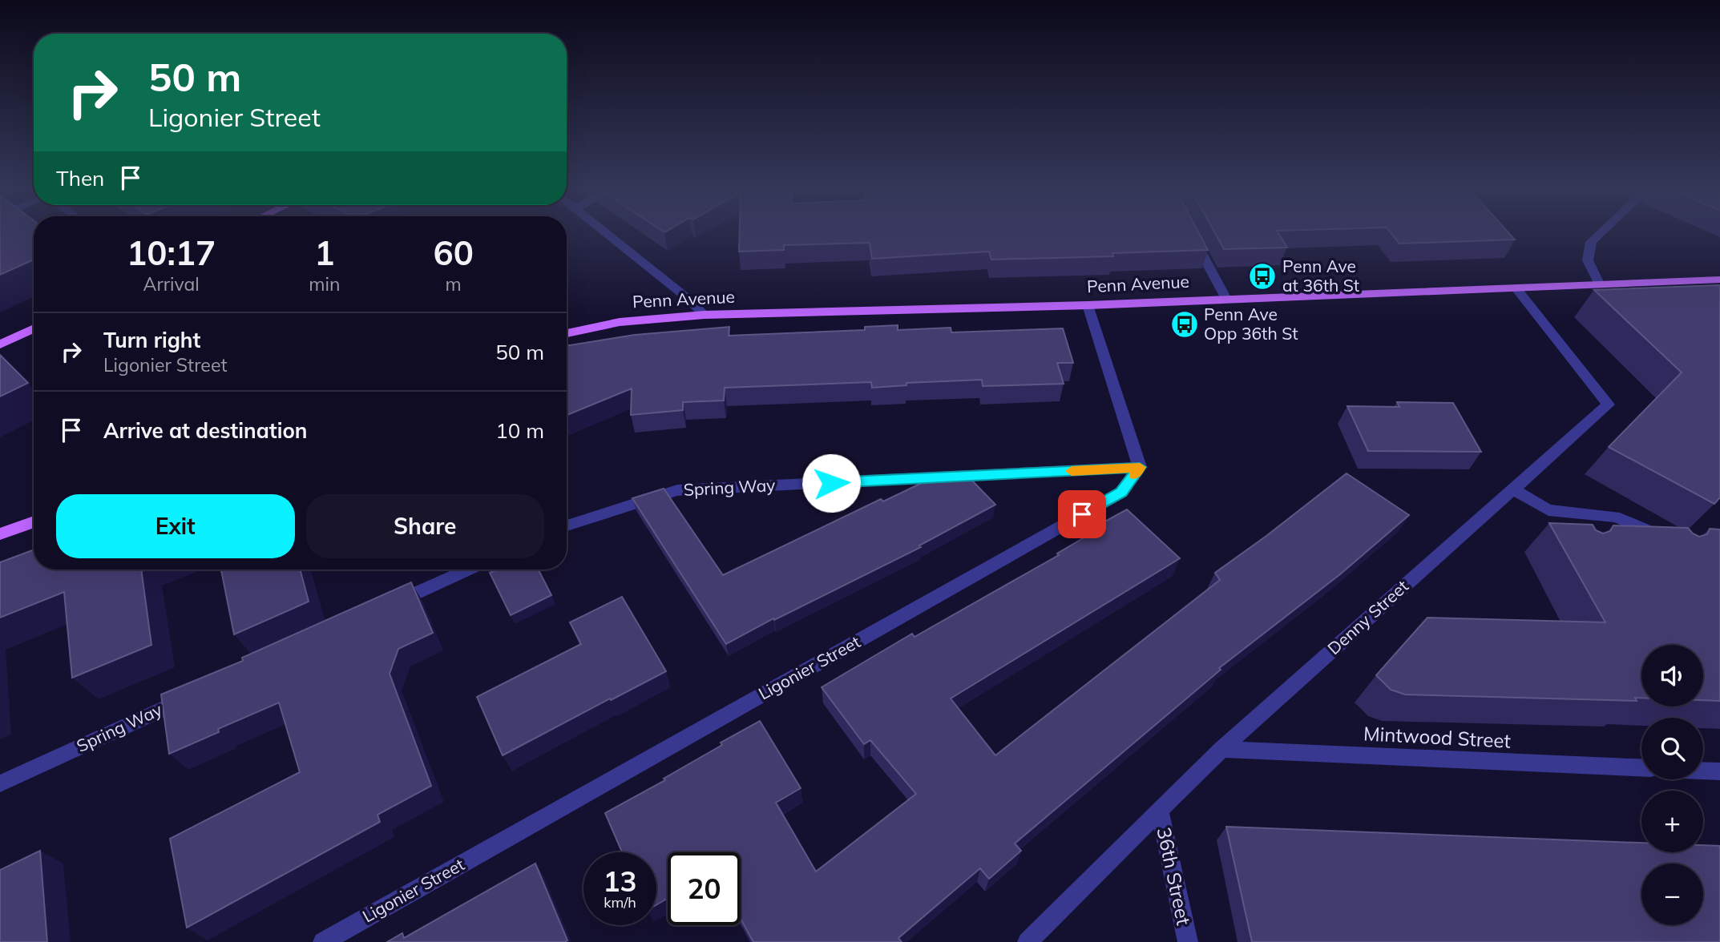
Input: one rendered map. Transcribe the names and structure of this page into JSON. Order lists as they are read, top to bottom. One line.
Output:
{"streets":{"main road":["Penn Avenue"],"street":["Spring Way","Denny Street","Ligonier Street","Mintwood Street","36th Street"]},"crossings":[["Penn Avenue","Denny Street"],["Spring Way","Ligonier Street"],["Denny Street","Mintwood Street"],["Denny Street","36th Street"]],"places":{"bus stop":["Penn Ave at 36th St","Penn Ave Opp 36th St"]},"page":{"turn":["50 m","Ligonier Street"],"then":"Then","eta":["10:17","Arrival","1","min","60","m"],"list":[{"name":"Turn right","note":"Ligonier Street","value":"50 m"},{"name":"Arrive at destination","value":"10 m"}],"buttons":["Exit","Share"],"map_buttons":["+","−"],"speed":"13 km/h","limit":"20"}}
